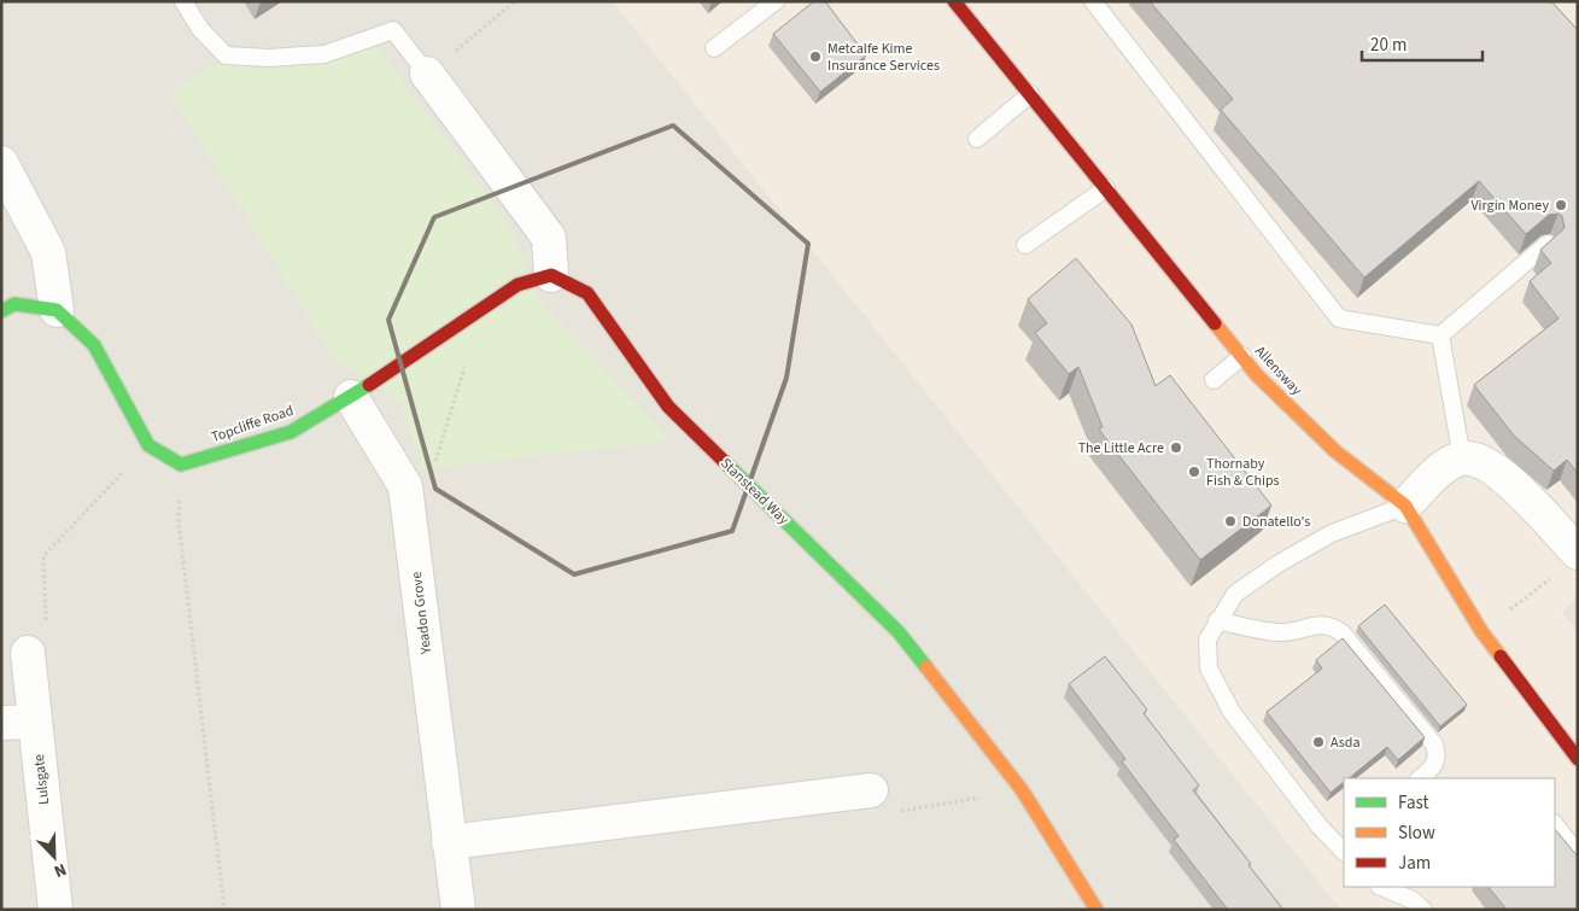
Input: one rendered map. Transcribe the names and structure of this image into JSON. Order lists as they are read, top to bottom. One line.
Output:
{"streets":{"street":["Allensway","Topcliffe Road","Stanstead Way","Yeadon Grove","Lulsgate"]},"crossings":[["Topcliffe Road","Stanstead Way"],["Topcliffe Road","Yeadon Grove"]],"places":["Metcalfe Kime Insurance Services","Virgin Money","The Little Acre","Thornaby Fish & Chips","Donatello's","Asda"],"legend":["Fast","Slow","Jam"],"scale_bar":"20 m","north":"bottom right"}
